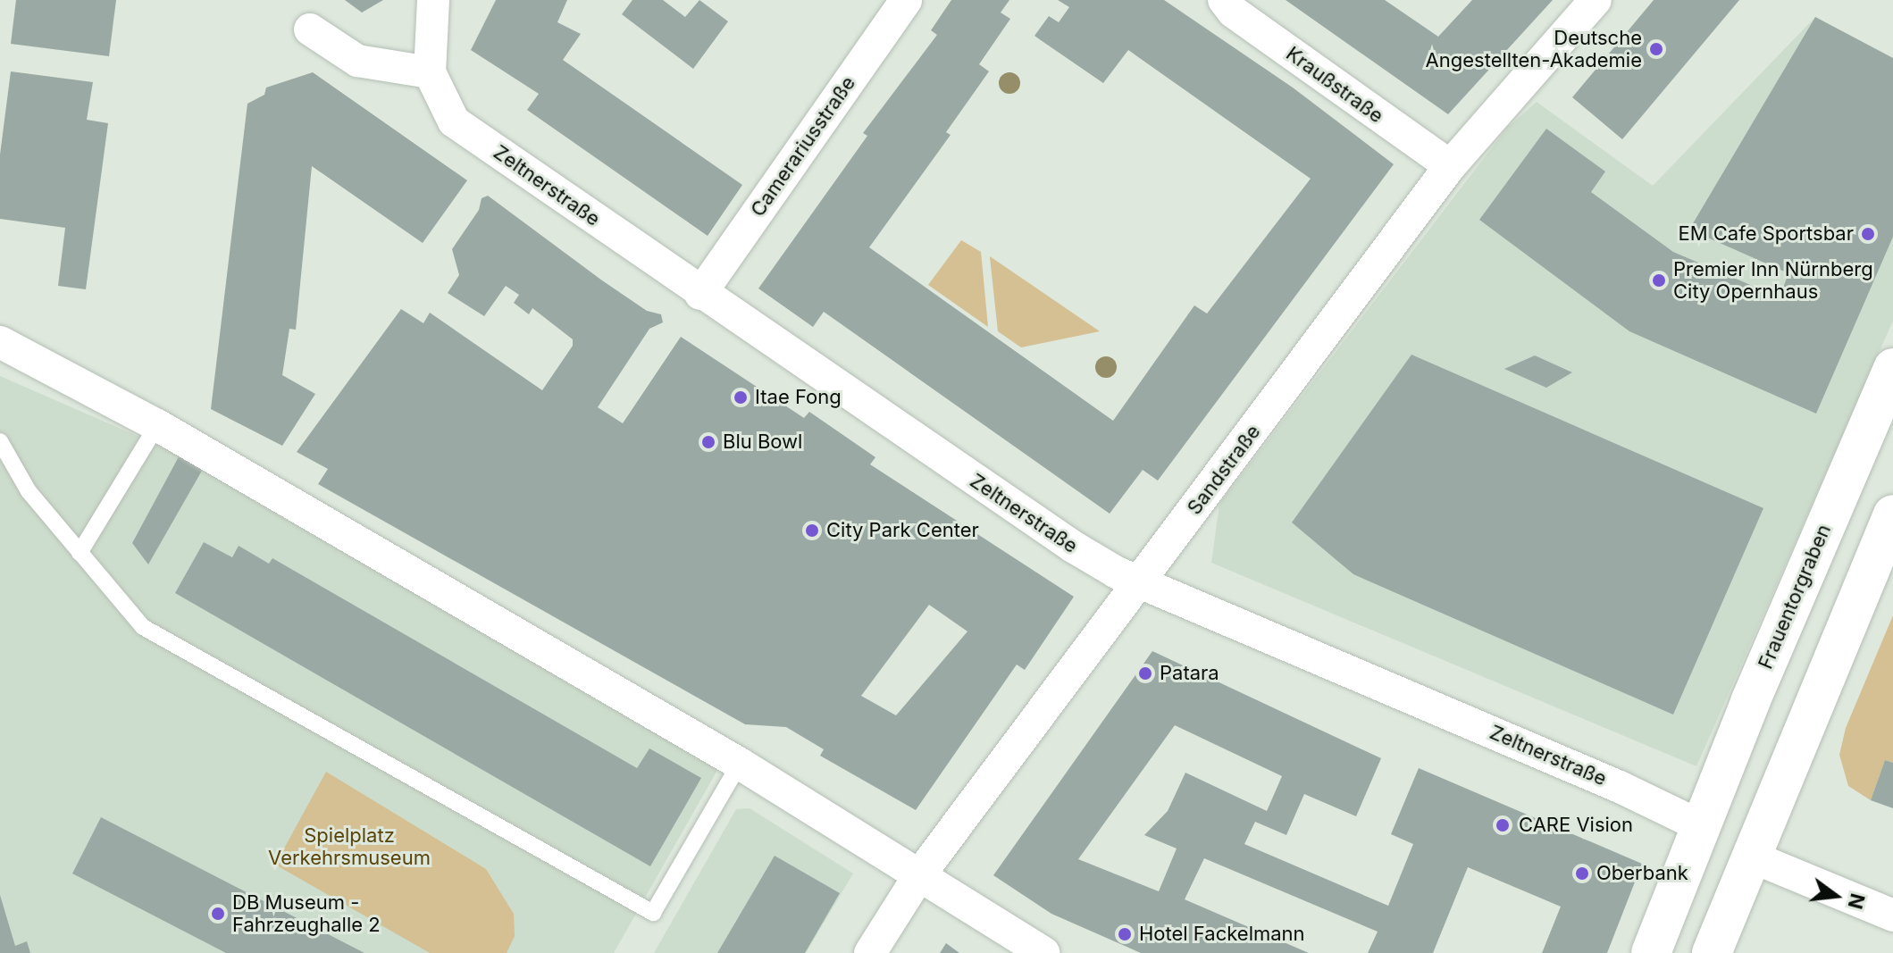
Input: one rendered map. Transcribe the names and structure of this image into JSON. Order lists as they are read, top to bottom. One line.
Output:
{"streets":{"main road":["Frauentorgraben"],"street":["Kraußstraße","Camerariusstraße","Zeltnerstraße","Sandstraße"]},"crossings":[["Kraußstraße","Sandstraße"],["Camerariusstraße","Zeltnerstraße"],["Zeltnerstraße","Sandstraße"],["Zeltnerstraße","Frauentorgraben"]],"parks":["Spielplatz Verkehrsmuseum"],"places":["Deutsche Angestellten-Akademie","EM Cafe Sportsbar","Premier Inn Nürnberg City Opernhaus","Itae Fong","Blu Bowl","City Park Center","Patara","CARE Vision","Oberbank","DB Museum - Fahrzeughalle 2","Hotel Fackelmann"],"north":"right"}
